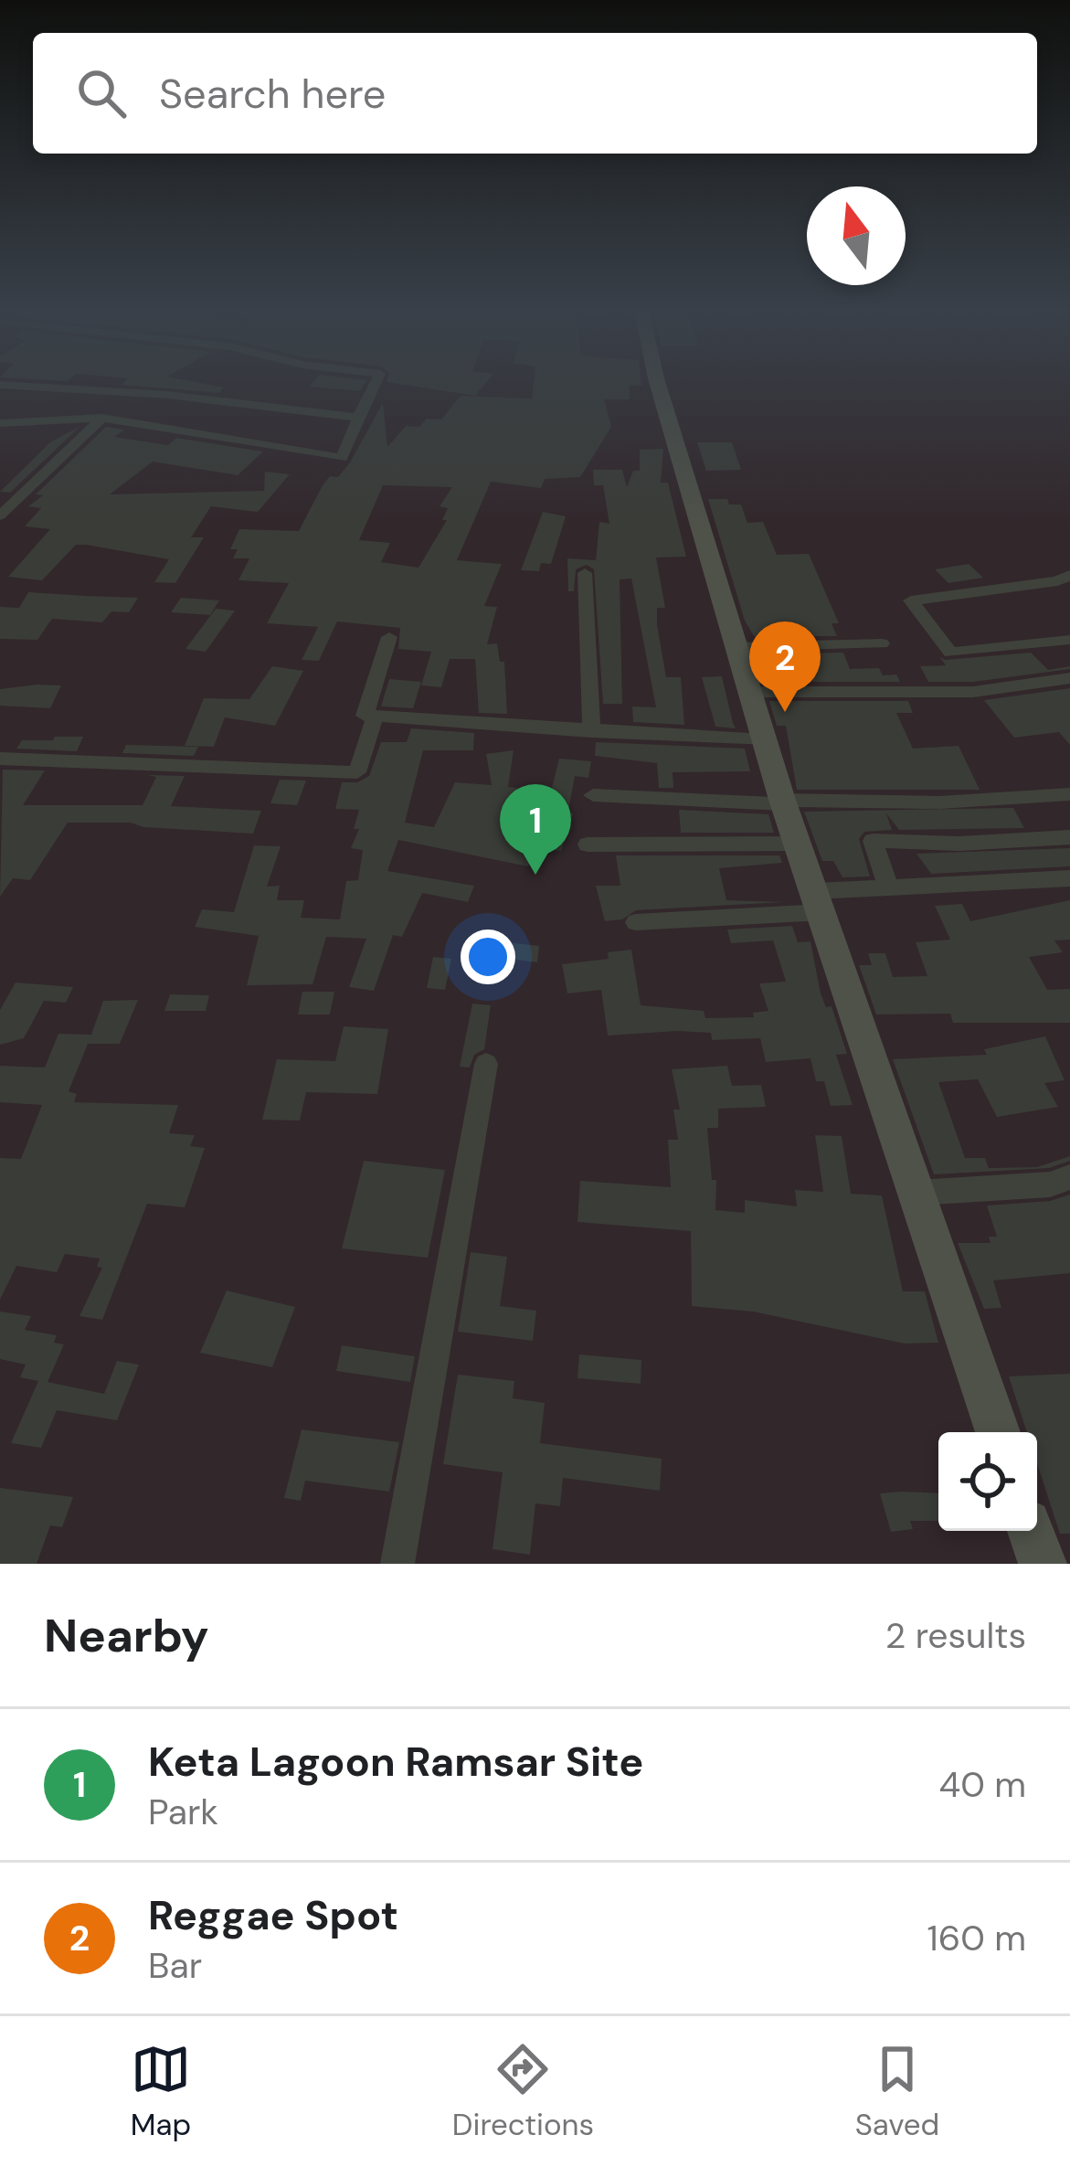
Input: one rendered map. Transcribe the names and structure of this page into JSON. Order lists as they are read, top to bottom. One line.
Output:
{"north":"top","page":{"search":"Search here","pins":["2","1"],"heading":["Nearby","2 results"],"list":[{"mark":"1","name":"Keta Lagoon Ramsar Site","note":"Park","value":"40 m"},{"mark":"2","name":"Reggae Spot","note":"Bar","value":"160 m"}],"nav":["Map","Directions","Saved"]}}
